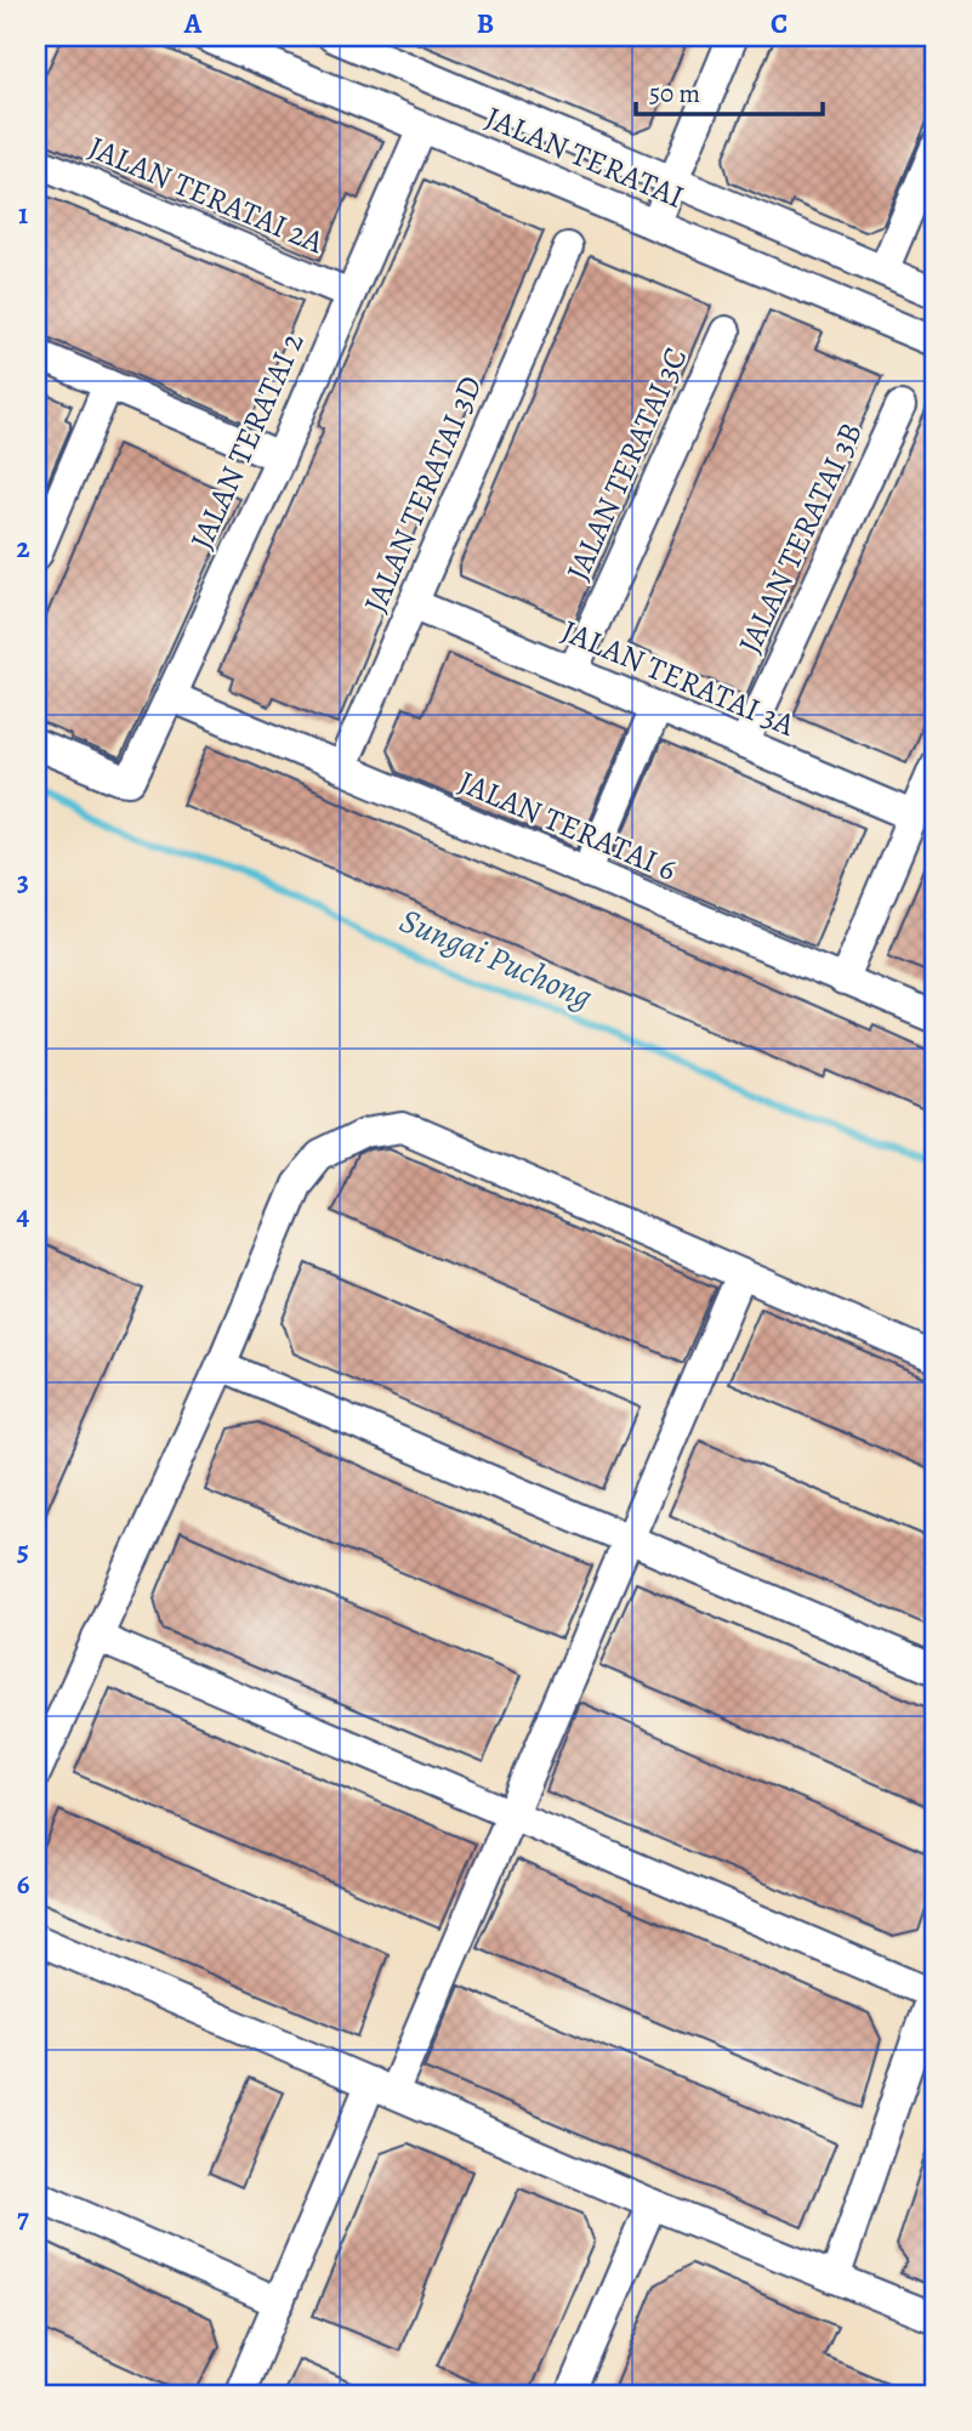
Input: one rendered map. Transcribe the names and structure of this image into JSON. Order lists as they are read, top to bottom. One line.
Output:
{"streets":{"street":["JALAN TERATAI","JALAN TERATAI 2A","JALAN TERATAI 2","JALAN TERATAI 3C","JALAN TERATAI 3D","JALAN TERATAI 3B","JALAN TERATAI 3A","JALAN TERATAI 6"]},"crossings":[["JALAN TERATAI","JALAN TERATAI 2"],["JALAN TERATAI 2A","JALAN TERATAI 2"],["JALAN TERATAI 2","JALAN TERATAI 6"],["JALAN TERATAI 3C","JALAN TERATAI 3A"],["JALAN TERATAI 3D","JALAN TERATAI 3A"],["JALAN TERATAI 3D","JALAN TERATAI 6"],["JALAN TERATAI 3B","JALAN TERATAI 3A"]],"water":["Sungai Puchong"],"scale_bar":"50 m","grid":{"columns":["A","B","C"],"rows":["1","2","3","4","5","6","7"]}}
